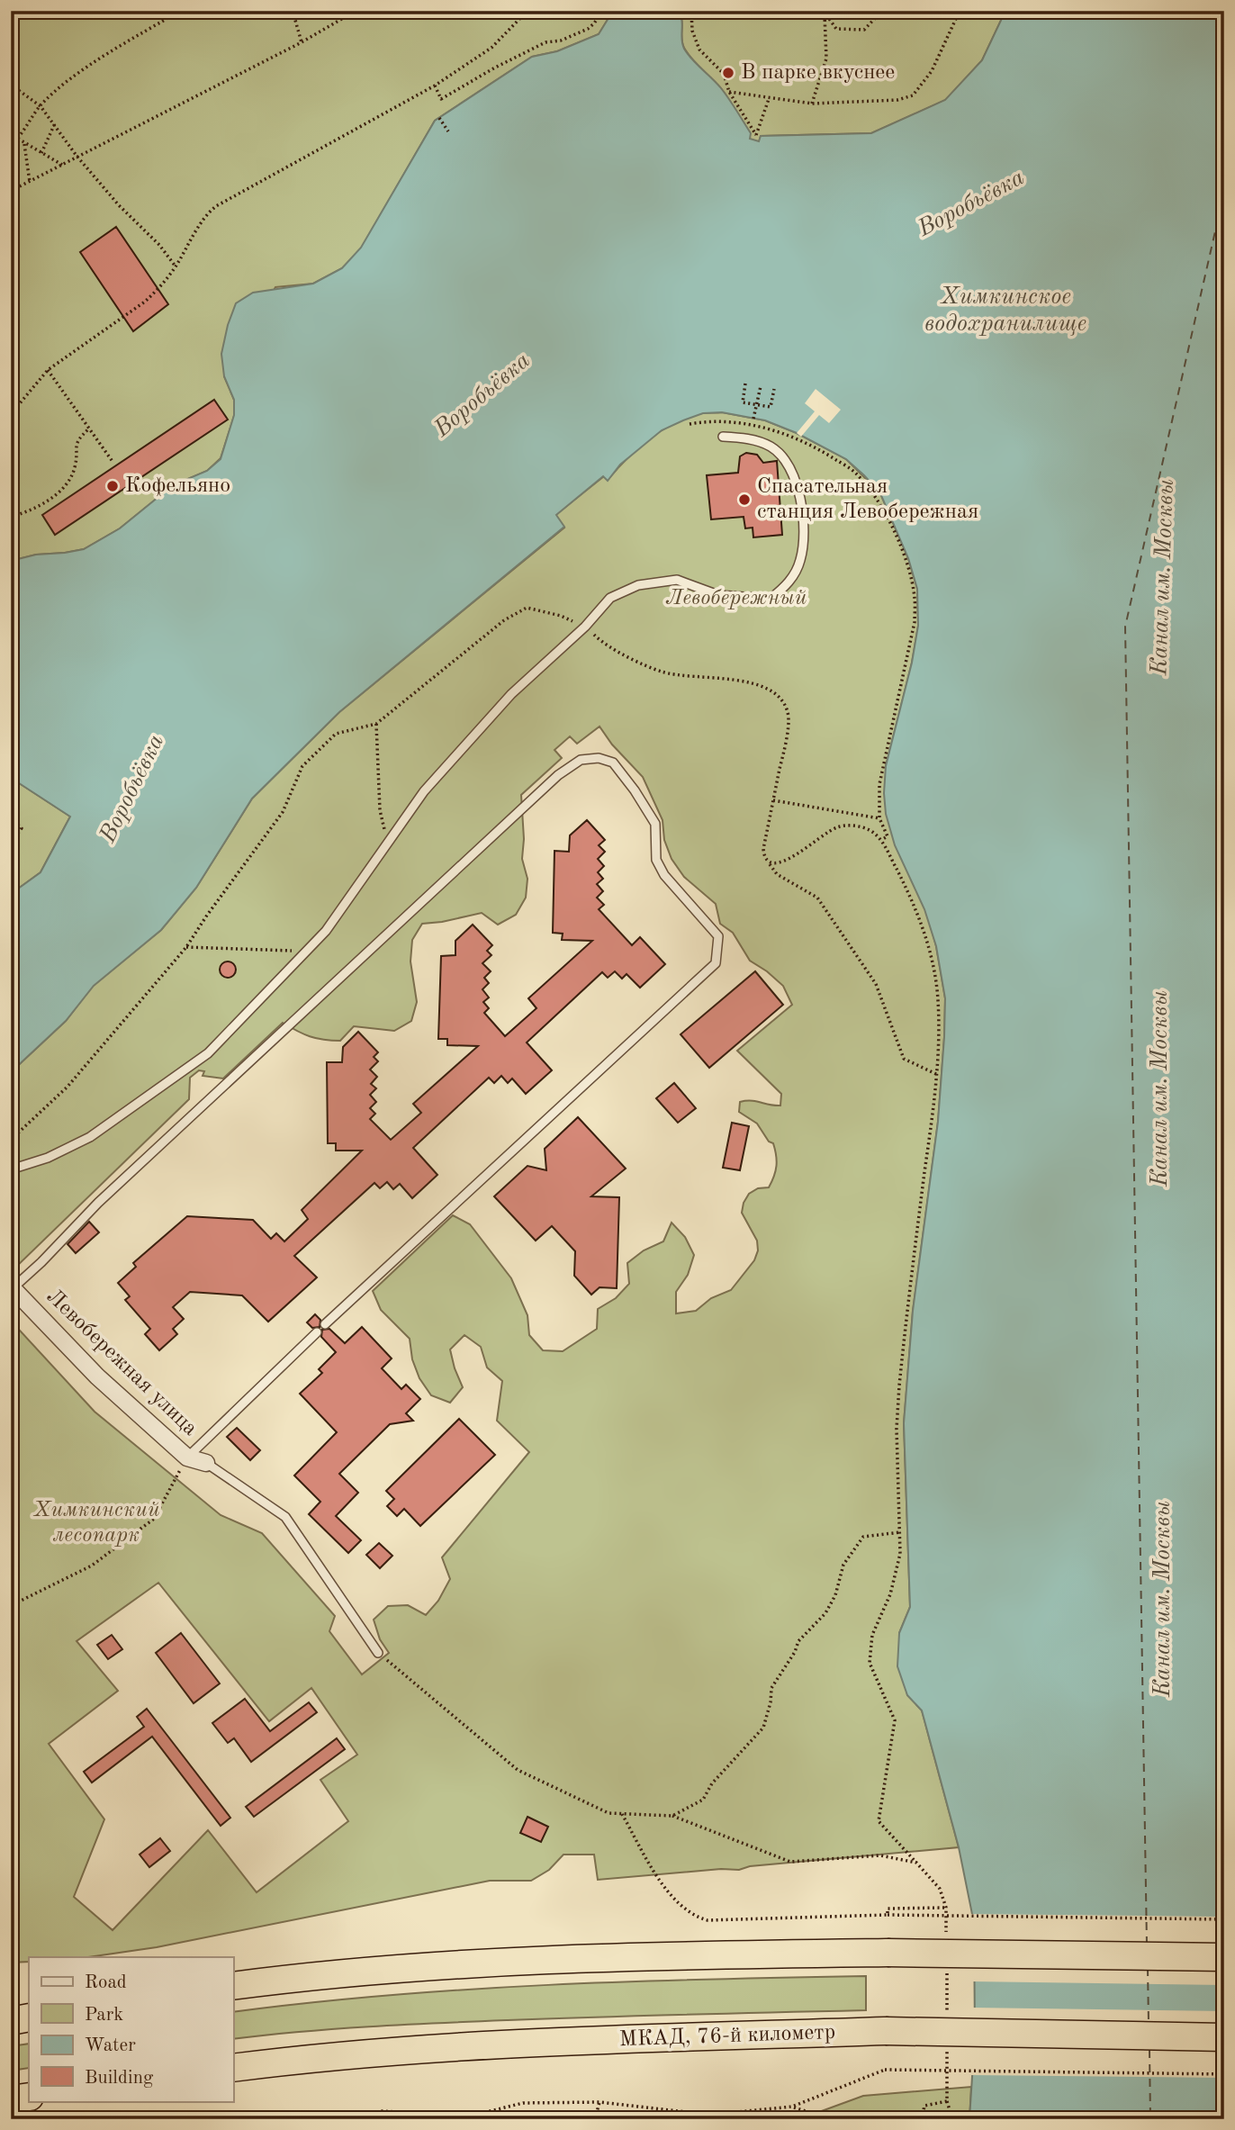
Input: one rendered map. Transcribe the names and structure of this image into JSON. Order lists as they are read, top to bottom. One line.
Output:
{"streets":{"highway":["МКАД, 76-й километр"],"street":["Левобережная улица"]},"water":["Воробьёвка","Химкинское водохранилище","Канал им. Москвы"],"parks":["Левобережный","Химкинский лесопарк"],"places":["В парке вкуснее","Кофельяно","Спасательная станция Левобережная"],"legend":["Road","Park","Water","Building"]}
